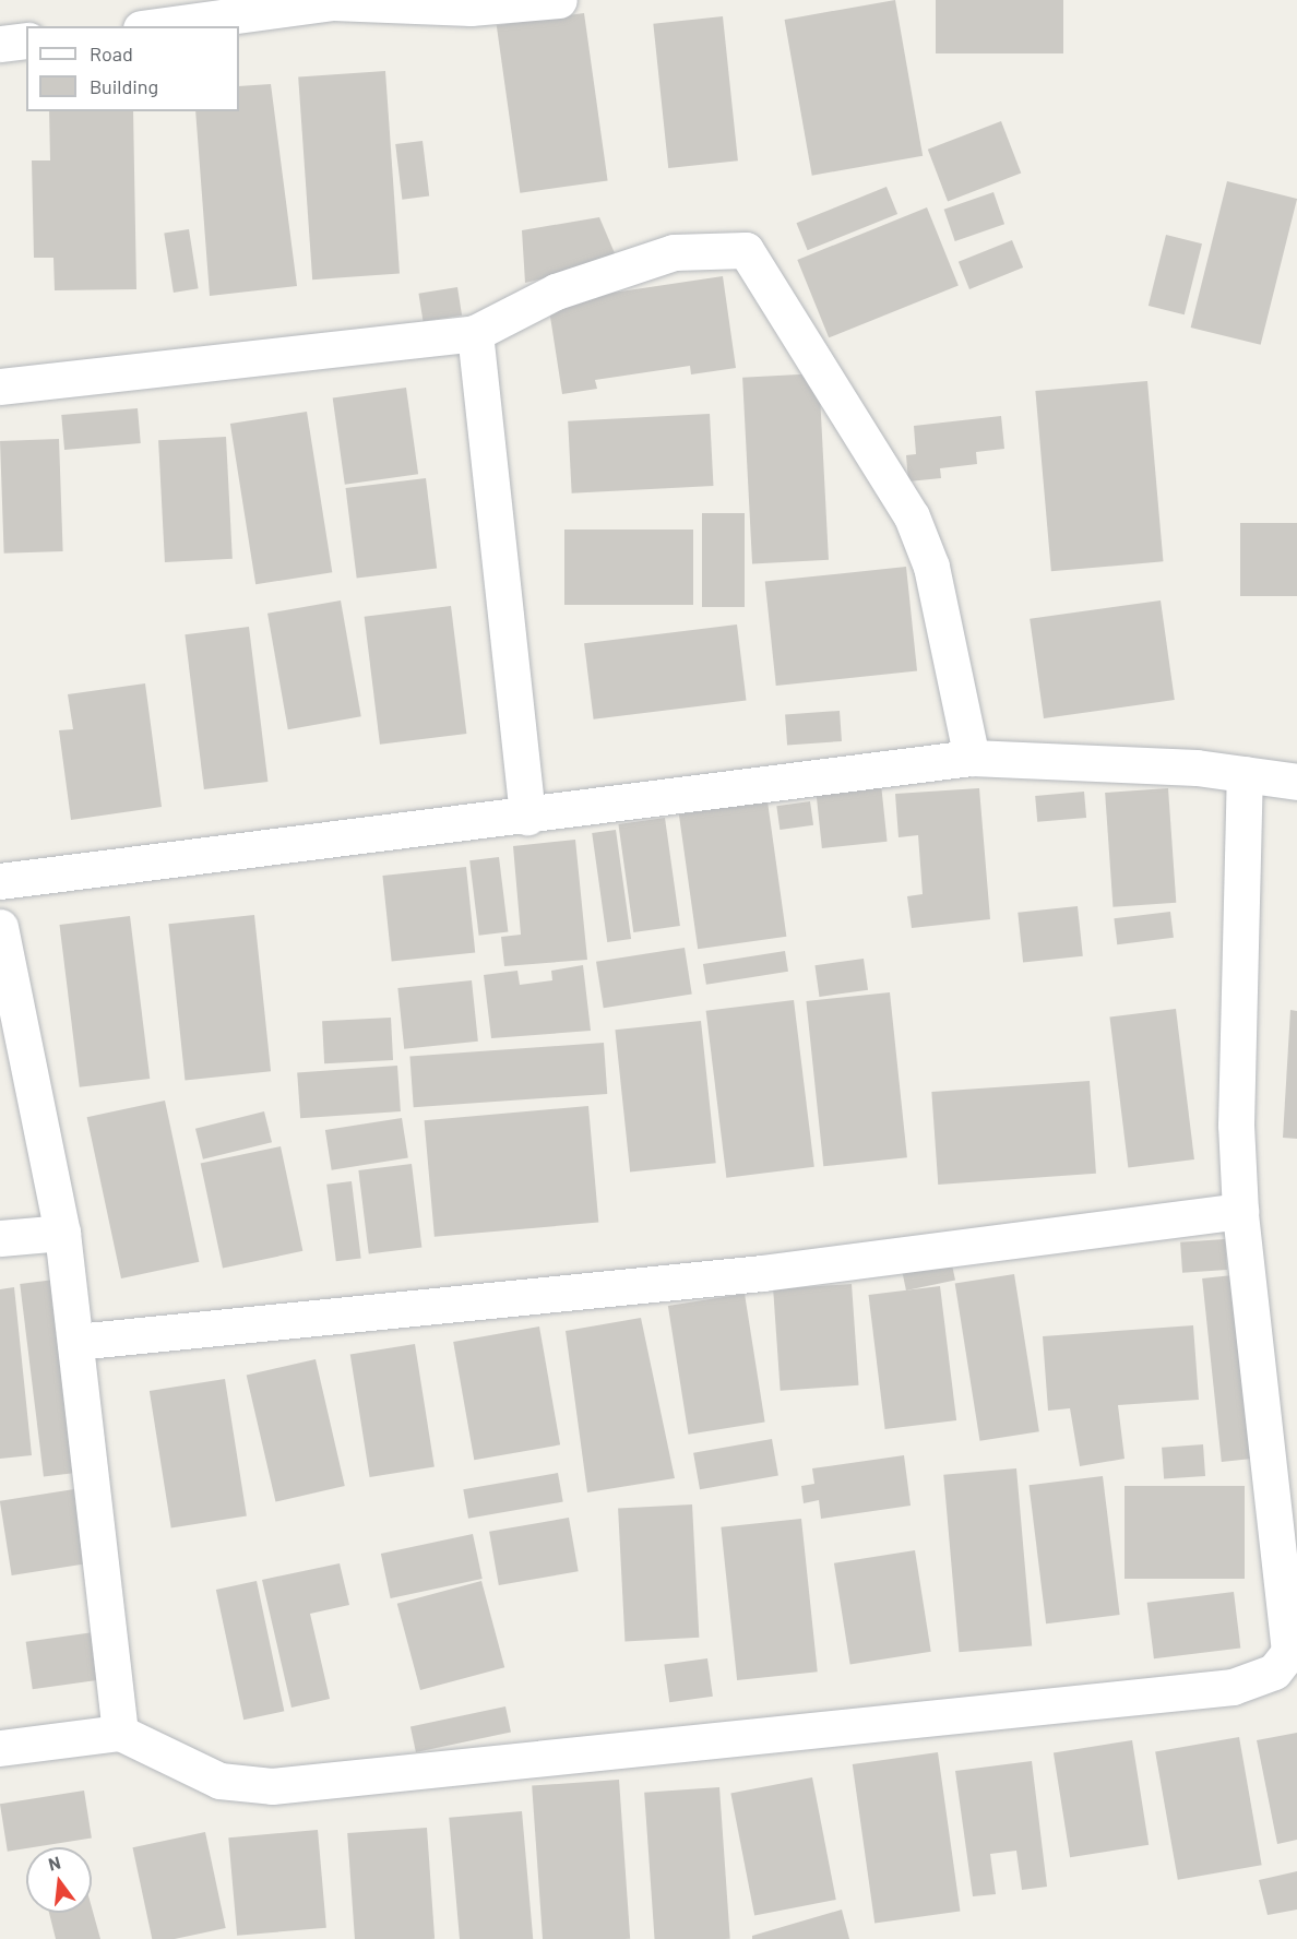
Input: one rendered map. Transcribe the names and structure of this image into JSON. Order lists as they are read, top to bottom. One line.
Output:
{"legend":["Road","Building"],"north":"top"}
